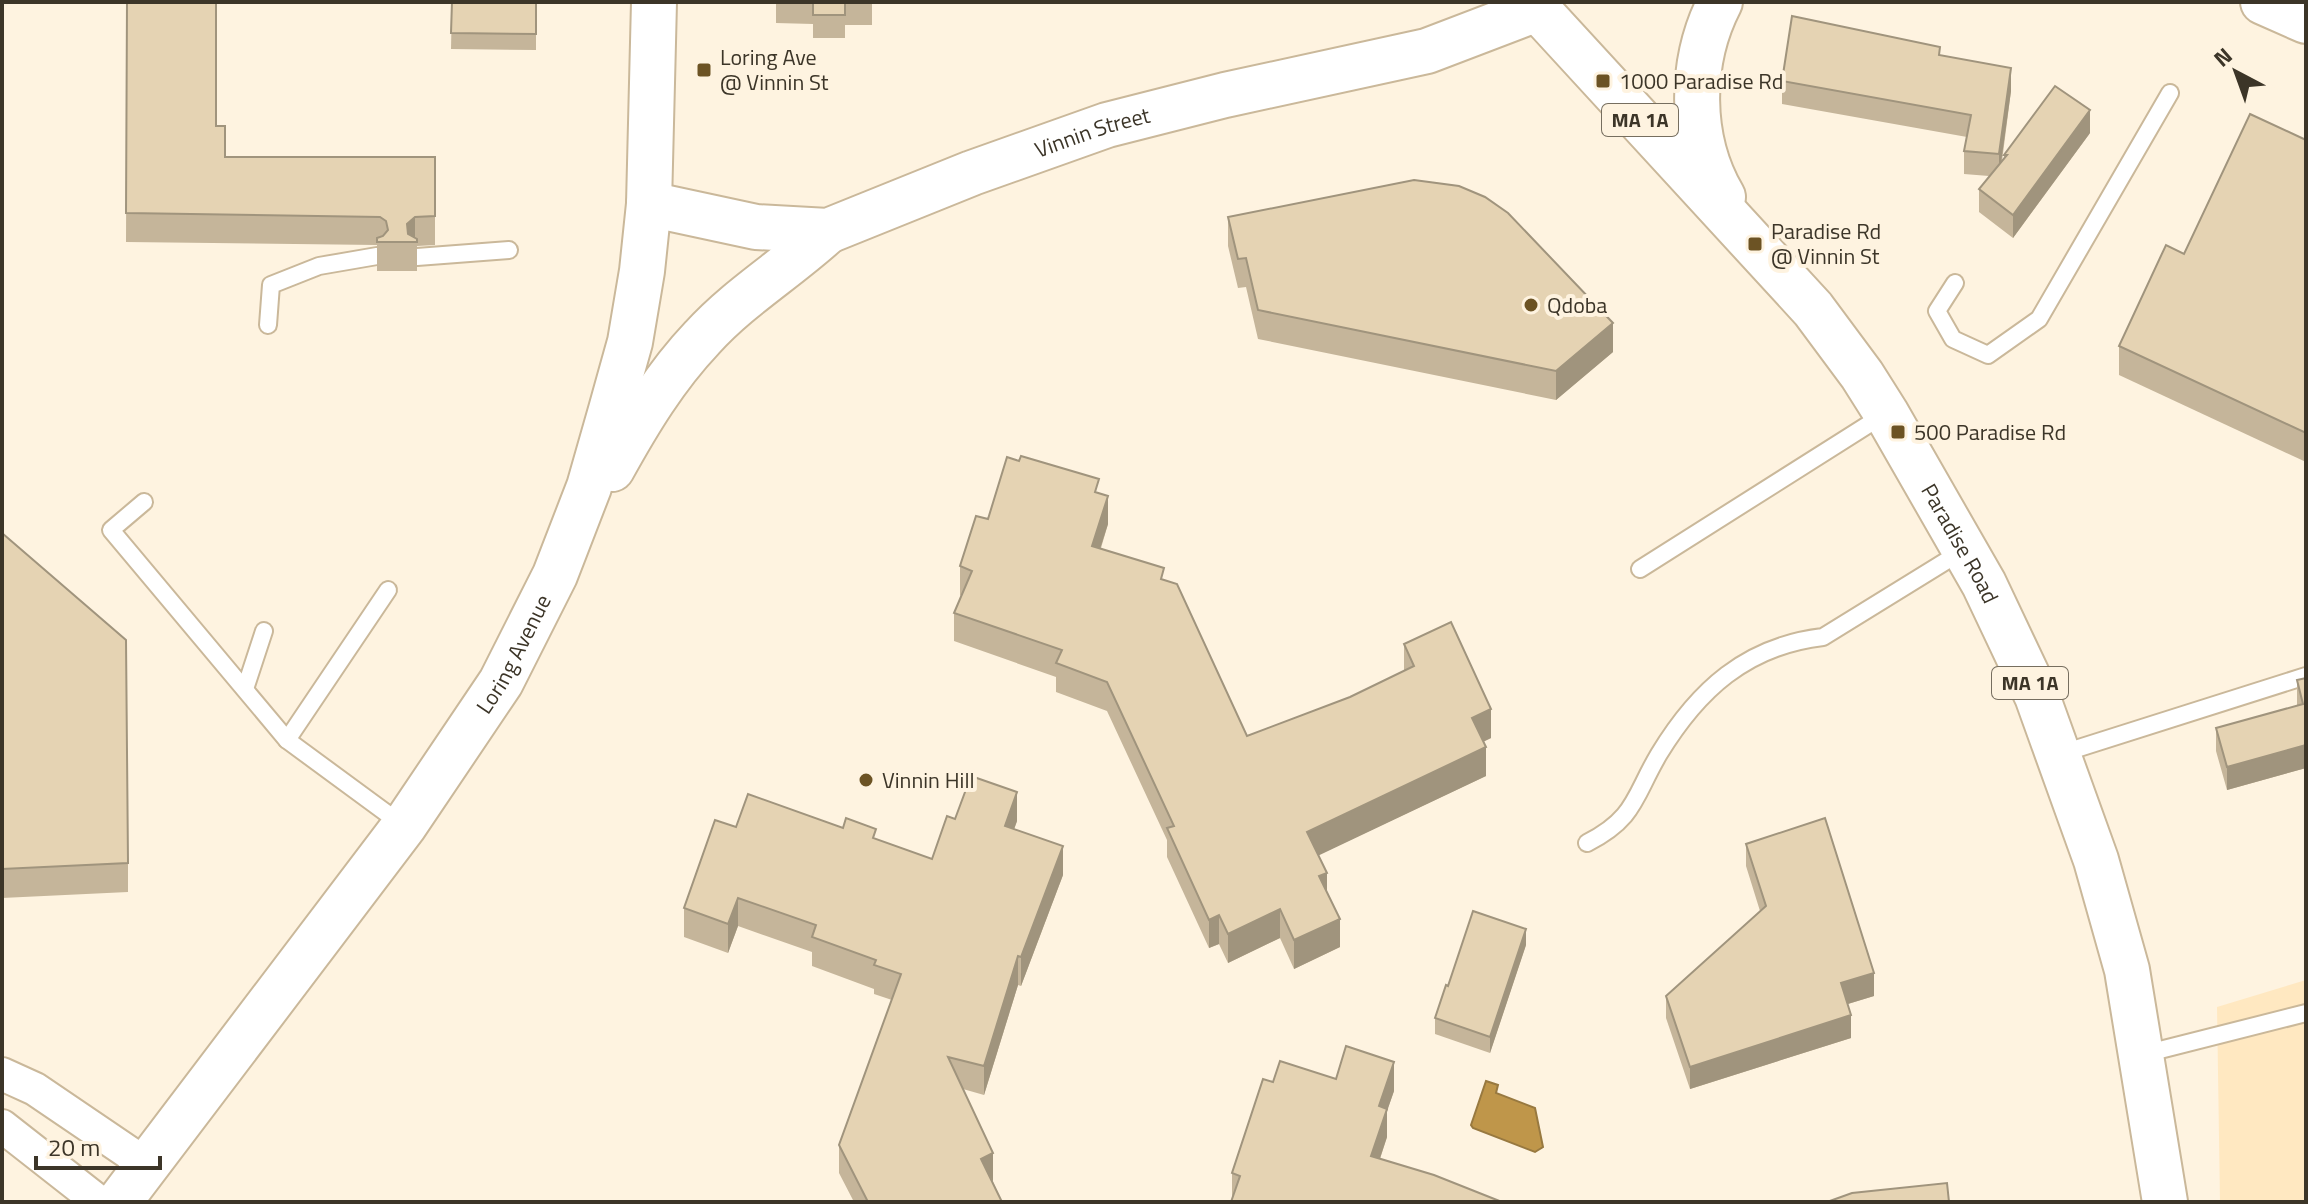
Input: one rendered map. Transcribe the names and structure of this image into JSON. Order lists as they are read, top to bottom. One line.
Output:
{"streets":{"main road":["MA 1A","Vinnin Street","Paradise Road","Loring Avenue"]},"crossings":[["Vinnin Street","Paradise Road"],["Vinnin Street","Loring Avenue"]],"places":{"transit":["Loring Ave @ Vinnin St","1000 Paradise Rd","Paradise Rd @ Vinnin St","500 Paradise Rd"],"other":["Qdoba","Vinnin Hill"]},"scale_bar":"20 m","north":"top left"}
